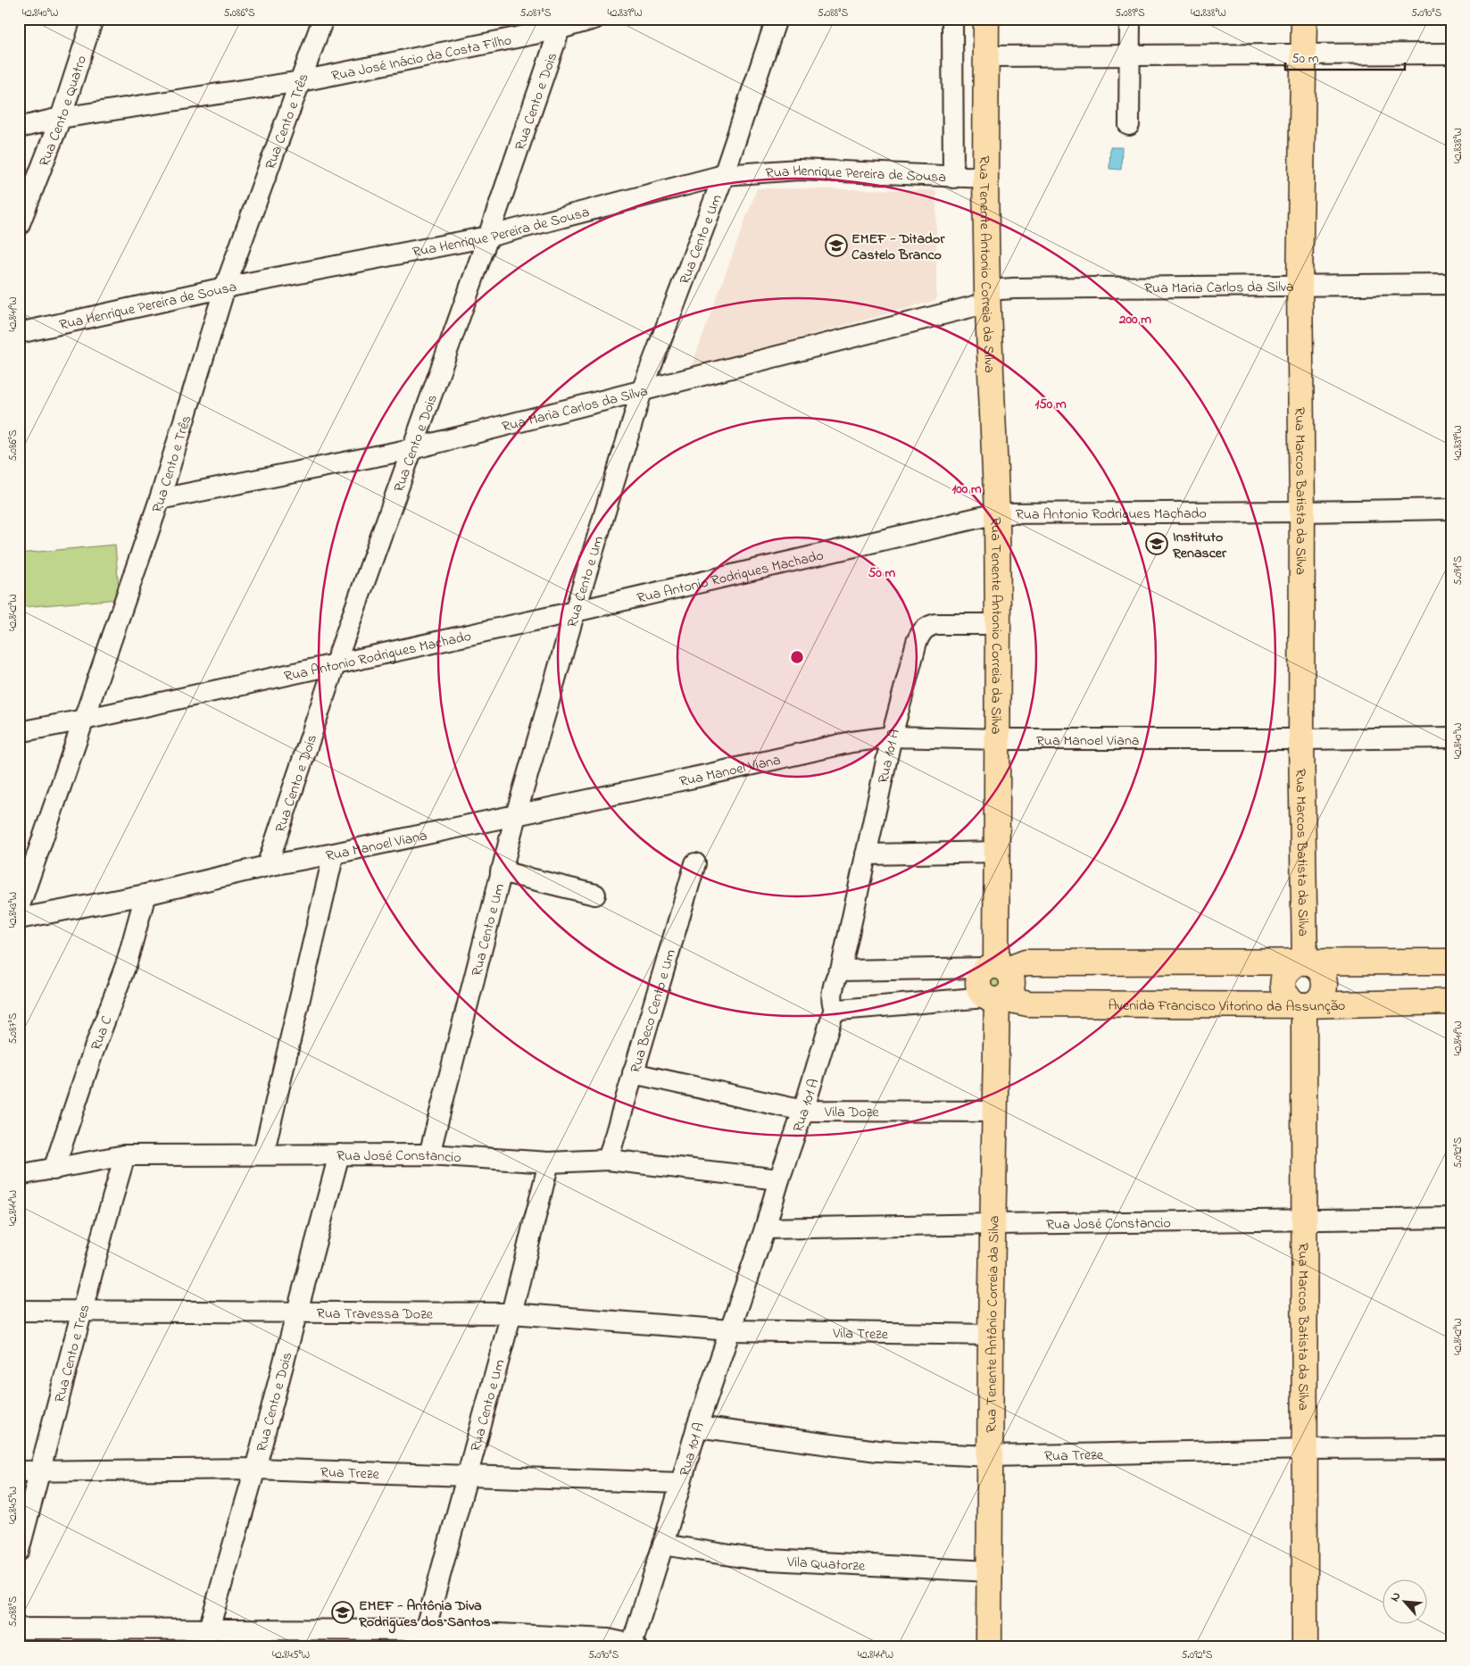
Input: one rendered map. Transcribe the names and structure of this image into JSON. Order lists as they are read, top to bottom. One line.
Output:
{"streets":{"main road":["Rua Tenente Antonio Correia da Silva","Rua Marcos Batista da Silva","Avenida Francisco Vitorino da Assunção","Rua Tenente Antônio Correia da Silva"],"street":["Rua José Inácio da Costa Filho","Rua Cento e Dois","Rua Cento e Quatro","Rua Cento e Três","Rua Henrique Pereira de Sousa","Rua Cento e Um","Rua Maria Carlos da Silva","Rua Antonio Rodrigues Machado","Rua Manoel Viana","Rua 101 A","Rua Beco Cento e Um","Rua C","Vila Doze","Rua José Constancio","Rua Travessa Doze","Vila Treze","Rua Cento e Tres","Rua Treze","Vila Quatorze"]},"crossings":[["Rua José Inácio da Costa Filho","Rua Cento e Dois"],["Rua José Inácio da Costa Filho","Rua Cento e Quatro"],["Rua José Inácio da Costa Filho","Rua Cento e Três"],["Rua Cento e Dois","Rua Henrique Pereira de Sousa"],["Rua Cento e Dois","Rua Maria Carlos da Silva"],["Rua Cento e Dois","Rua Antonio Rodrigues Machado"],["Rua Cento e Dois","Rua Manoel Viana"],["Rua Cento e Dois","Rua José Constancio"],["Rua Cento e Dois","Rua Travessa Doze"],["Rua Cento e Dois","Rua Treze"],["Rua Cento e Três","Rua Henrique Pereira de Sousa"],["Rua Cento e Três","Rua Maria Carlos da Silva"],["Rua Cento e Três","Rua Antonio Rodrigues Machado"],["Rua Henrique Pereira de Sousa","Rua Cento e Um"],["Rua Henrique Pereira de Sousa","Rua Tenente Antonio Correia da Silva"],["Rua Cento e Um","Rua Maria Carlos da Silva"],["Rua Cento e Um","Rua Antonio Rodrigues Machado"],["Rua Cento e Um","Rua Manoel Viana"],["Rua Cento e Um","Rua José Constancio"],["Rua Cento e Um","Rua Travessa Doze"],["Rua Cento e Um","Rua Treze"],["Rua Tenente Antonio Correia da Silva","Rua Maria Carlos da Silva"],["Rua Tenente Antonio Correia da Silva","Rua Antonio Rodrigues Machado"],["Rua Tenente Antonio Correia da Silva","Rua Manoel Viana"],["Rua Tenente Antonio Correia da Silva","Rua 101 A"],["Rua Tenente Antonio Correia da Silva","Avenida Francisco Vitorino da Assunção"],["Rua Tenente Antonio Correia da Silva","Rua Tenente Antônio Correia da Silva"],["Rua Maria Carlos da Silva","Rua Marcos Batista da Silva"],["Rua Marcos Batista da Silva","Rua Antonio Rodrigues Machado"],["Rua Marcos Batista da Silva","Rua Manoel Viana"],["Rua Marcos Batista da Silva","Avenida Francisco Vitorino da Assunção"],["Rua Marcos Batista da Silva","Rua José Constancio"],["Rua Marcos Batista da Silva","Rua Treze"],["Rua Manoel Viana","Rua 101 A"],["Rua Manoel Viana","Rua C"],["Rua 101 A","Vila Doze"],["Rua 101 A","Rua José Constancio"],["Rua 101 A","Rua Travessa Doze"],["Rua 101 A","Vila Treze"],["Rua 101 A","Rua Treze"],["Rua 101 A","Vila Quatorze"],["Avenida Francisco Vitorino da Assunção","Rua Tenente Antônio Correia da Silva"],["Rua Beco Cento e Um","Vila Doze"],["Rua Beco Cento e Um","Rua José Constancio"],["Rua C","Rua José Constancio"],["Vila Doze","Rua Tenente Antônio Correia da Silva"],["Rua José Constancio","Rua Tenente Antônio Correia da Silva"],["Rua José Constancio","Rua Cento e Tres"],["Rua Travessa Doze","Vila Treze"],["Rua Travessa Doze","Rua Cento e Tres"],["Rua Tenente Antônio Correia da Silva","Vila Treze"],["Rua Tenente Antônio Correia da Silva","Rua Treze"],["Rua Tenente Antônio Correia da Silva","Vila Quatorze"],["Rua Cento e Tres","Rua Treze"]],"places":{"school or university":["EMEF - Ditador Castelo Branco","Instituto Renascer","EMEF - Antônia Diva Rodrigues dos Santos"]},"scale_bar":"50 m","north":"top left","coordinates":["42.840°W","5.086°S","5.087°S","42.839°W","5.088°S","5.089°S","42.838°W","5.090°S","42.841°W","5.091°S","42.842°W","42.843°W","5.092°S","42.844°W","42.845°W"],"rings":["200 m","150 m","100 m","50 m"]}
